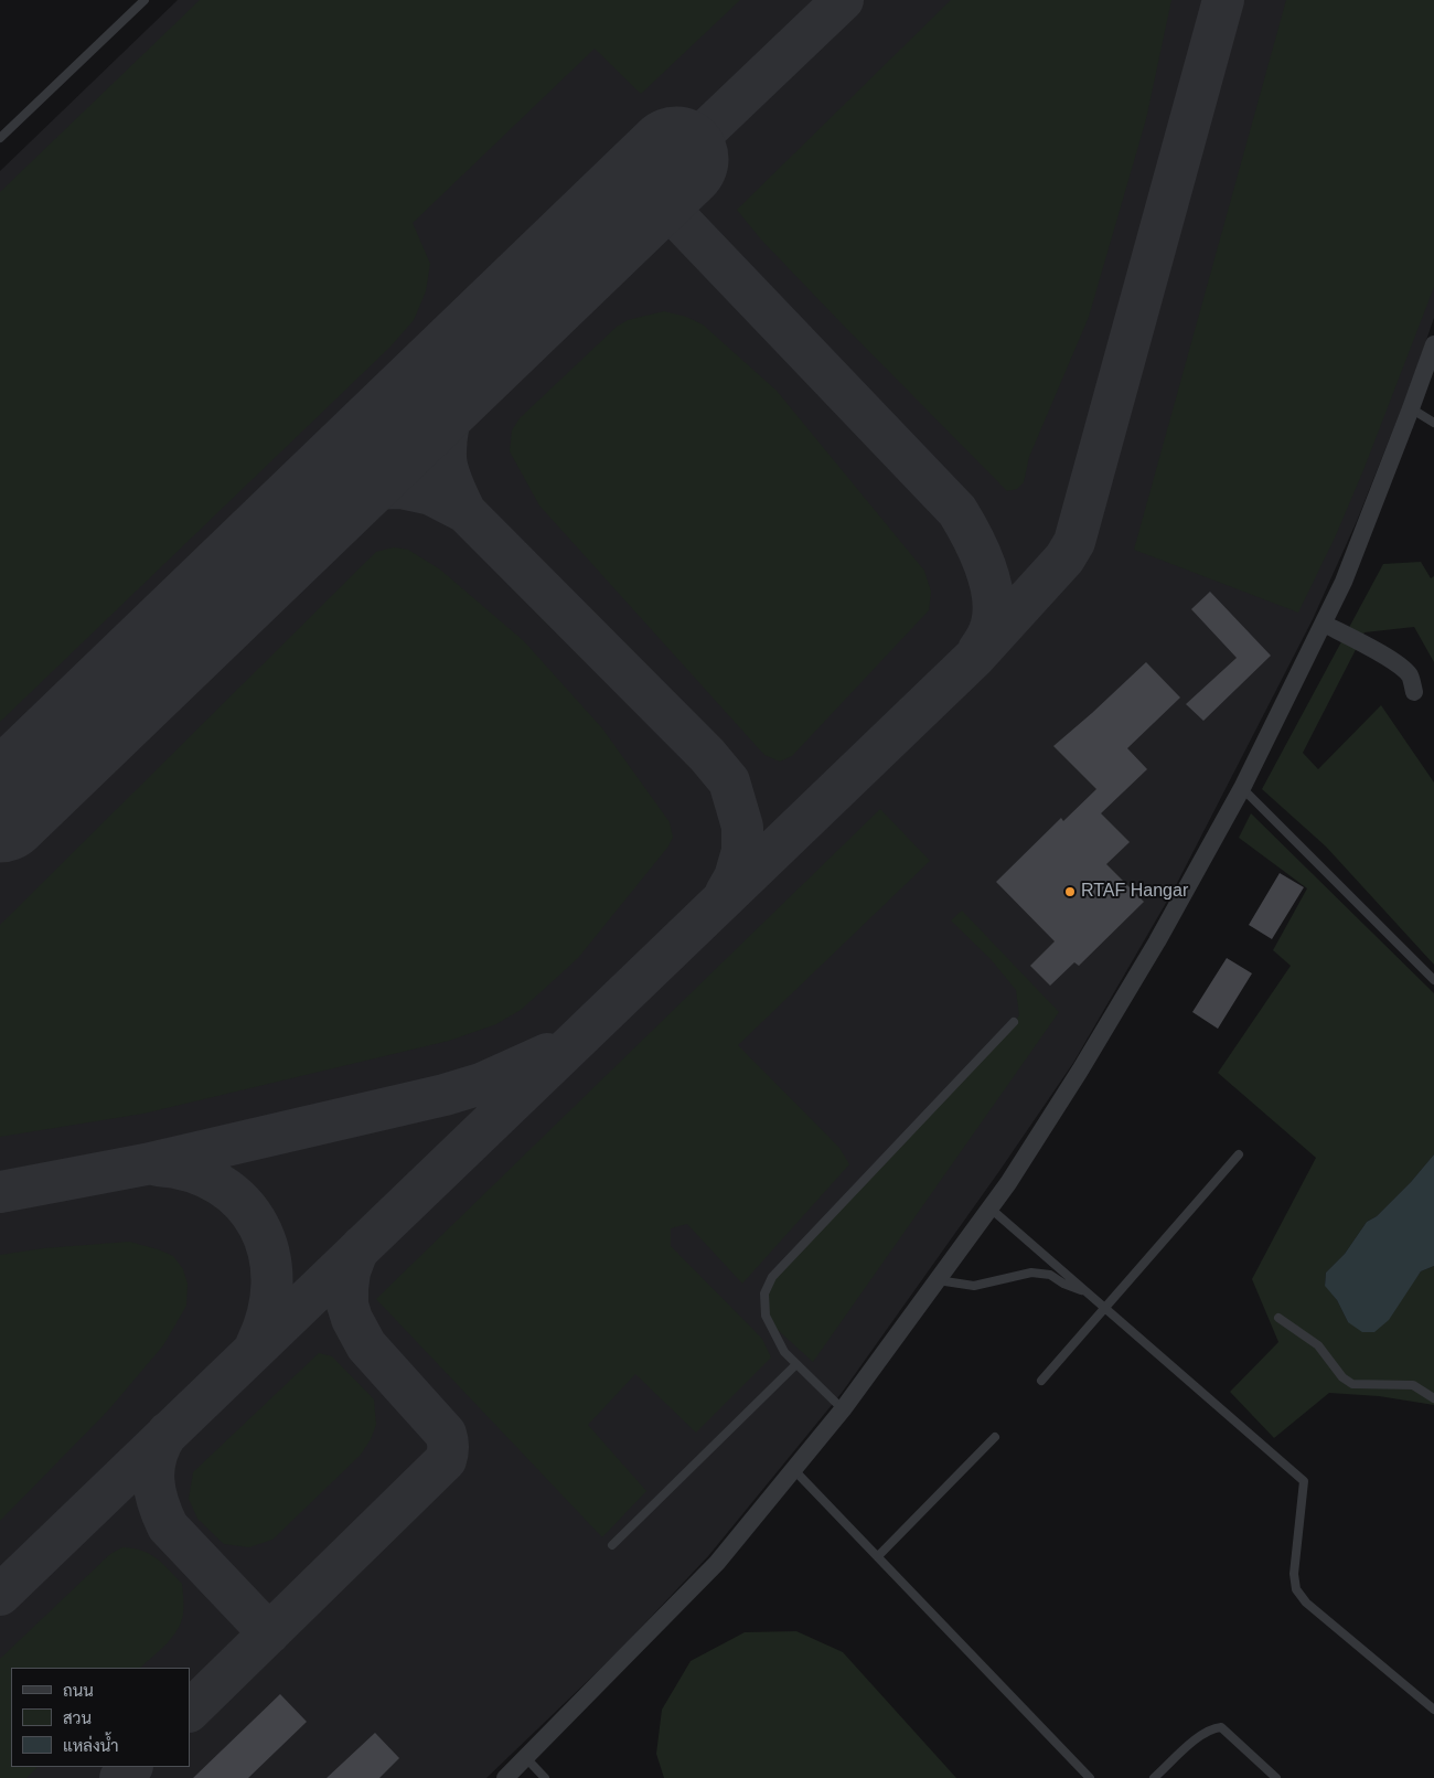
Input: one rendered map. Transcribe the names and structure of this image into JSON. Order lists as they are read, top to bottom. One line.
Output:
{"places":["RTAF Hangar"],"legend":["ถนน","สวน","แหล่งน้ำ"]}
